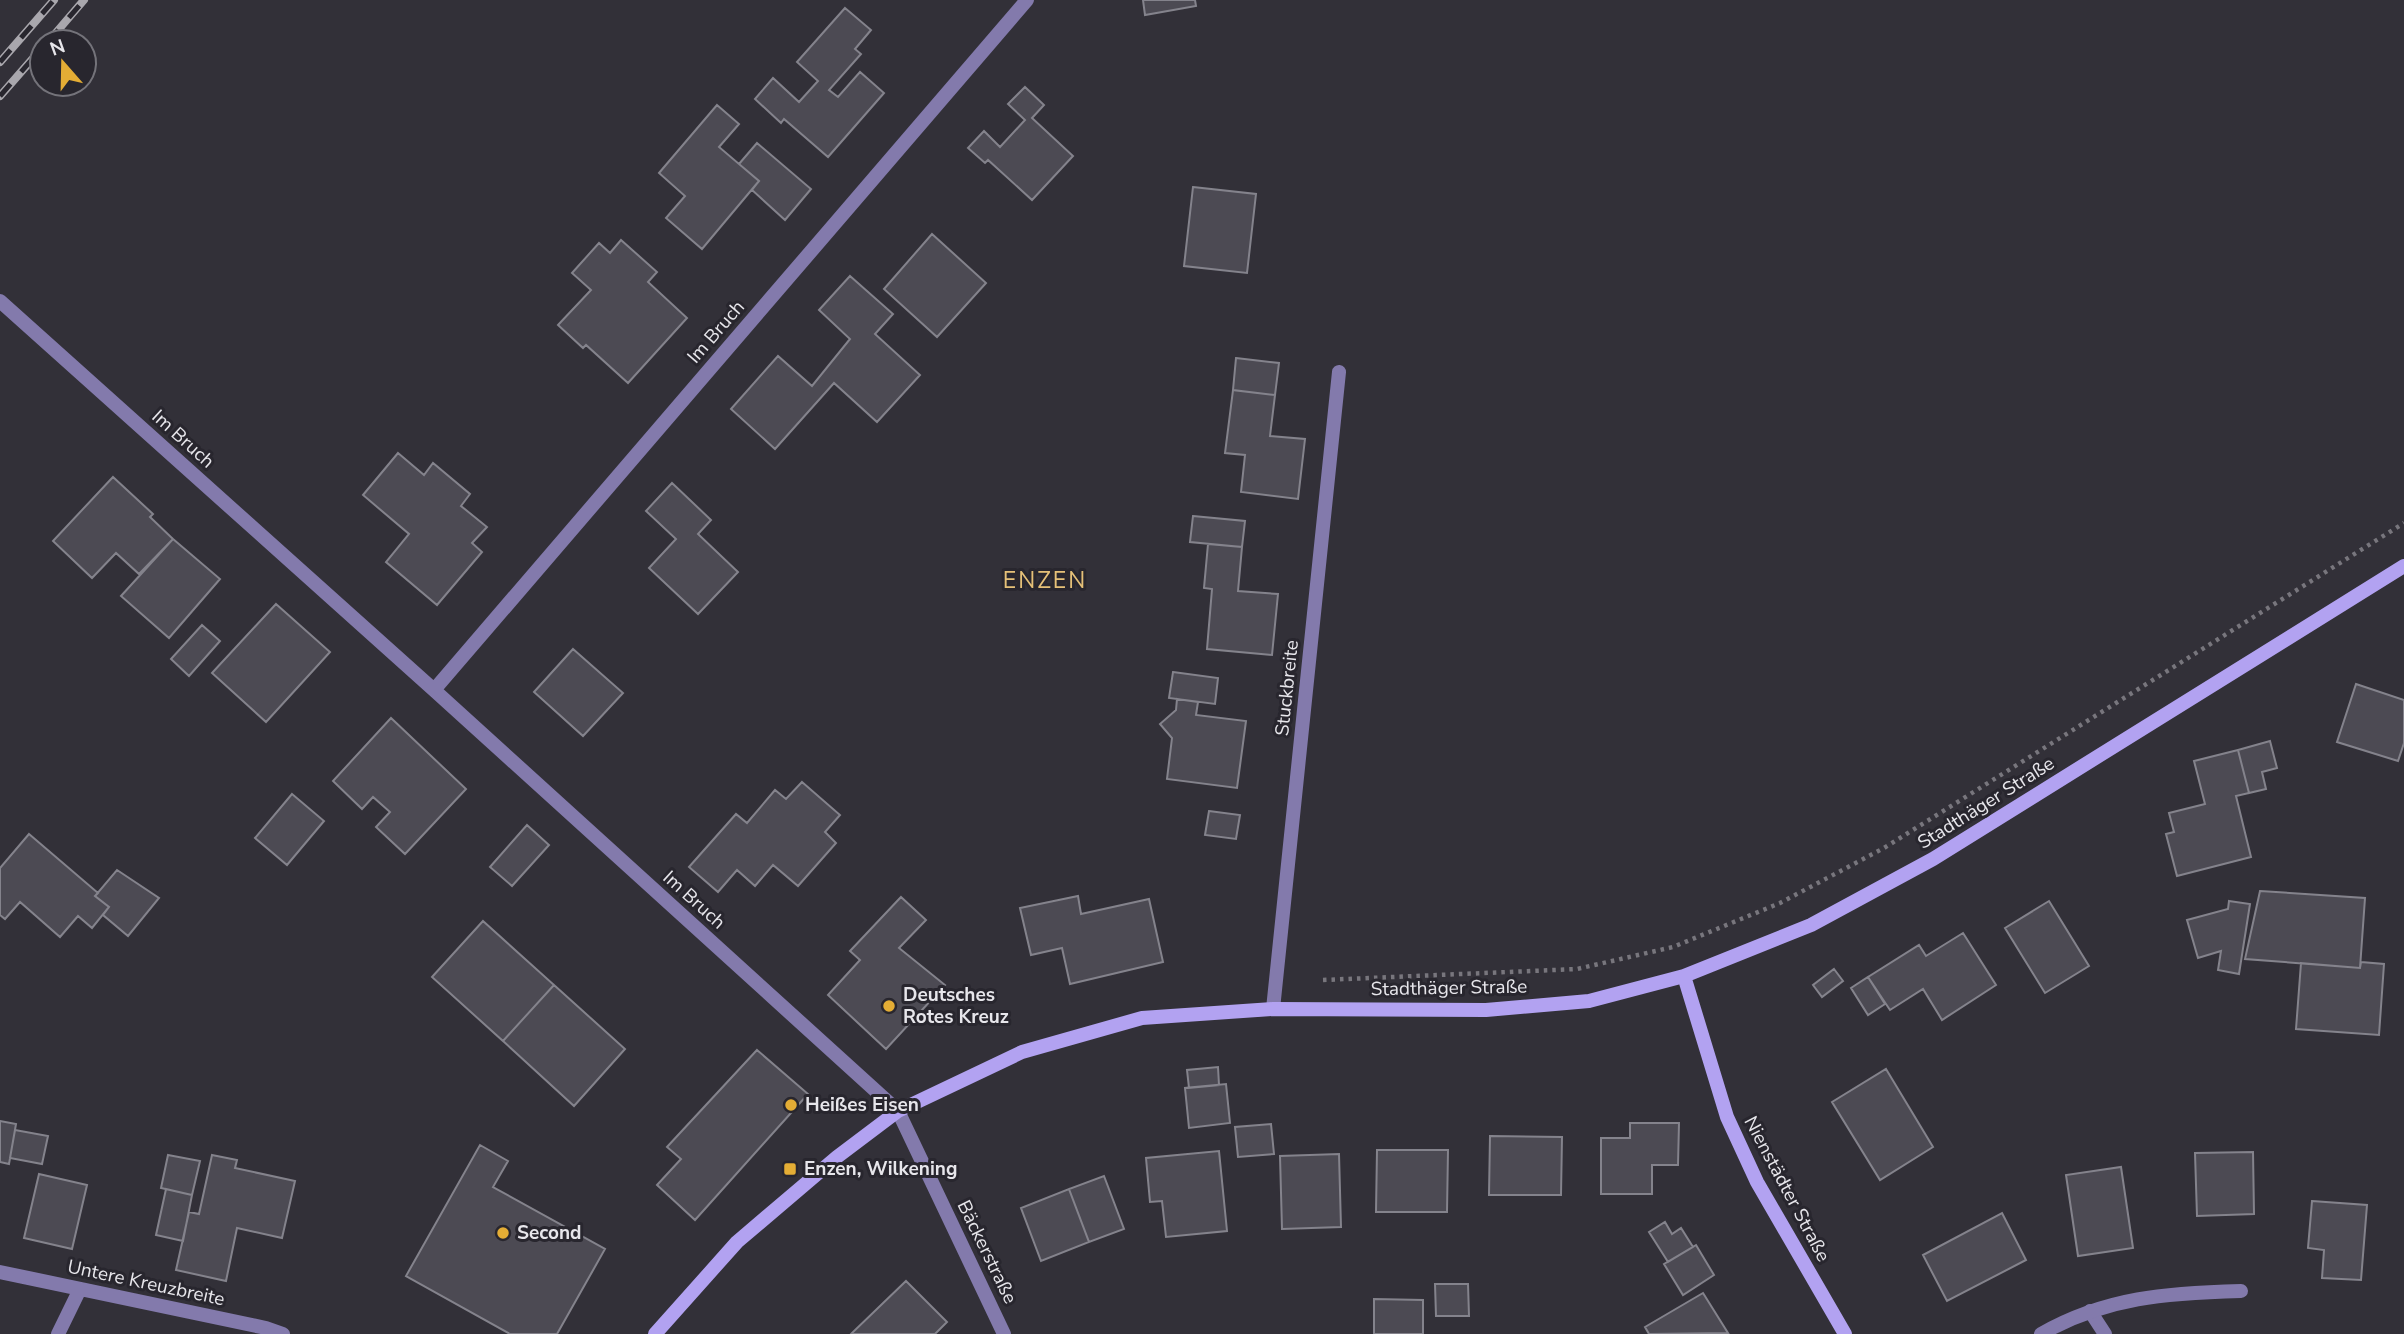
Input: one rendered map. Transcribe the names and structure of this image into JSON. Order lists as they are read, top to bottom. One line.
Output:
{"streets":{"main road":["Stadthäger Straße","Nienstädter Straße"],"street":["Im Bruch","Stuckbreite","Bäckerstraße","Untere Kreuzbreite"]},"crossings":[["Im Bruch","Stadthäger Straße"],["Im Bruch","Bäckerstraße"],["Stuckbreite","Stadthäger Straße"],["Stadthäger Straße","Nienstädter Straße"],["Stadthäger Straße","Bäckerstraße"]],"districts":["ENZEN"],"places":{"other":["Deutsches Rotes Kreuz","Heißes Eisen","Second"],"transit":["Enzen, Wilkening"]},"north":"top"}
